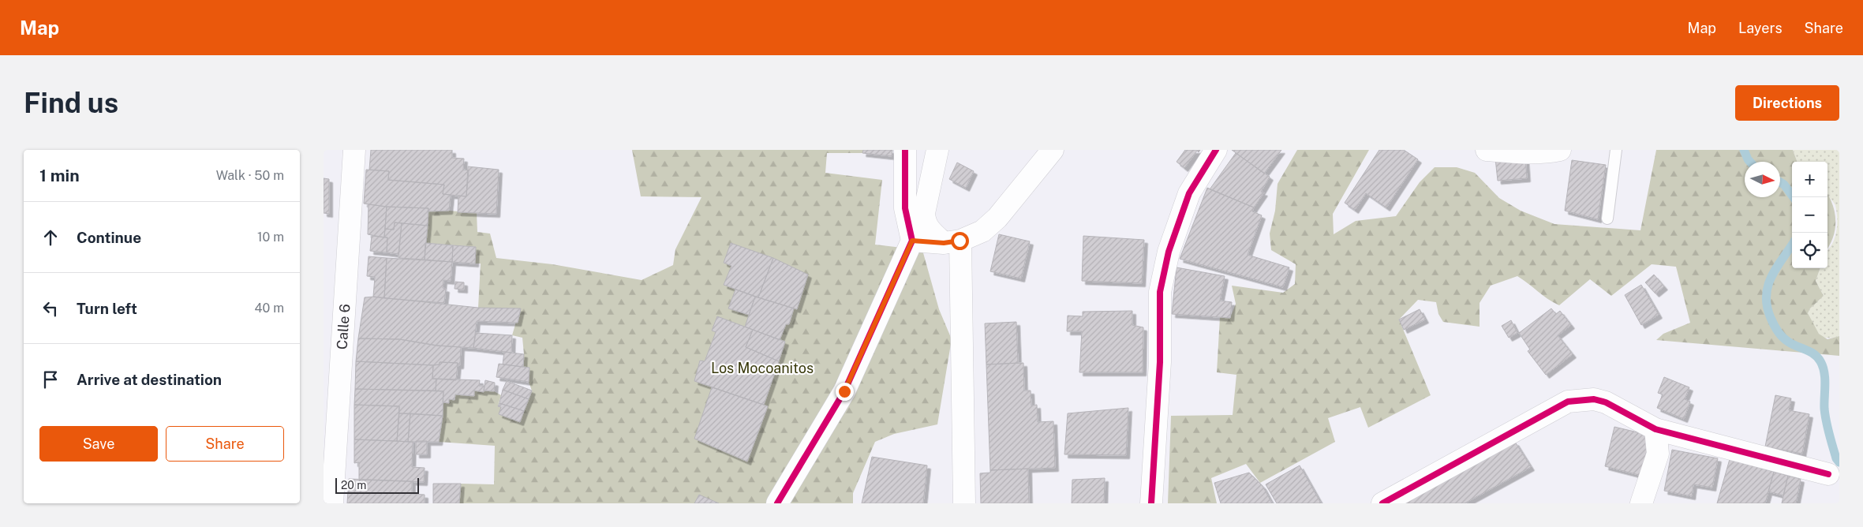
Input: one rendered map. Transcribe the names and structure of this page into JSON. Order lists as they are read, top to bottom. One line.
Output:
{"streets":{"street":["Calle 6"]},"parks":["Los Mocoanitos"],"scale_bar":"20 m","north":"right","page":{"header":"Map","nav":["Map","Layers","Share"],"buttons":["Directions",["Save","Share"]],"title":"Find us","heading":["1 min","Walk · 50 m"],"map_buttons":["+","−"],"list":[["Continue","10 m"],["Turn left","40 m"],"Arrive at destination"],"scale":"20 m"}}
